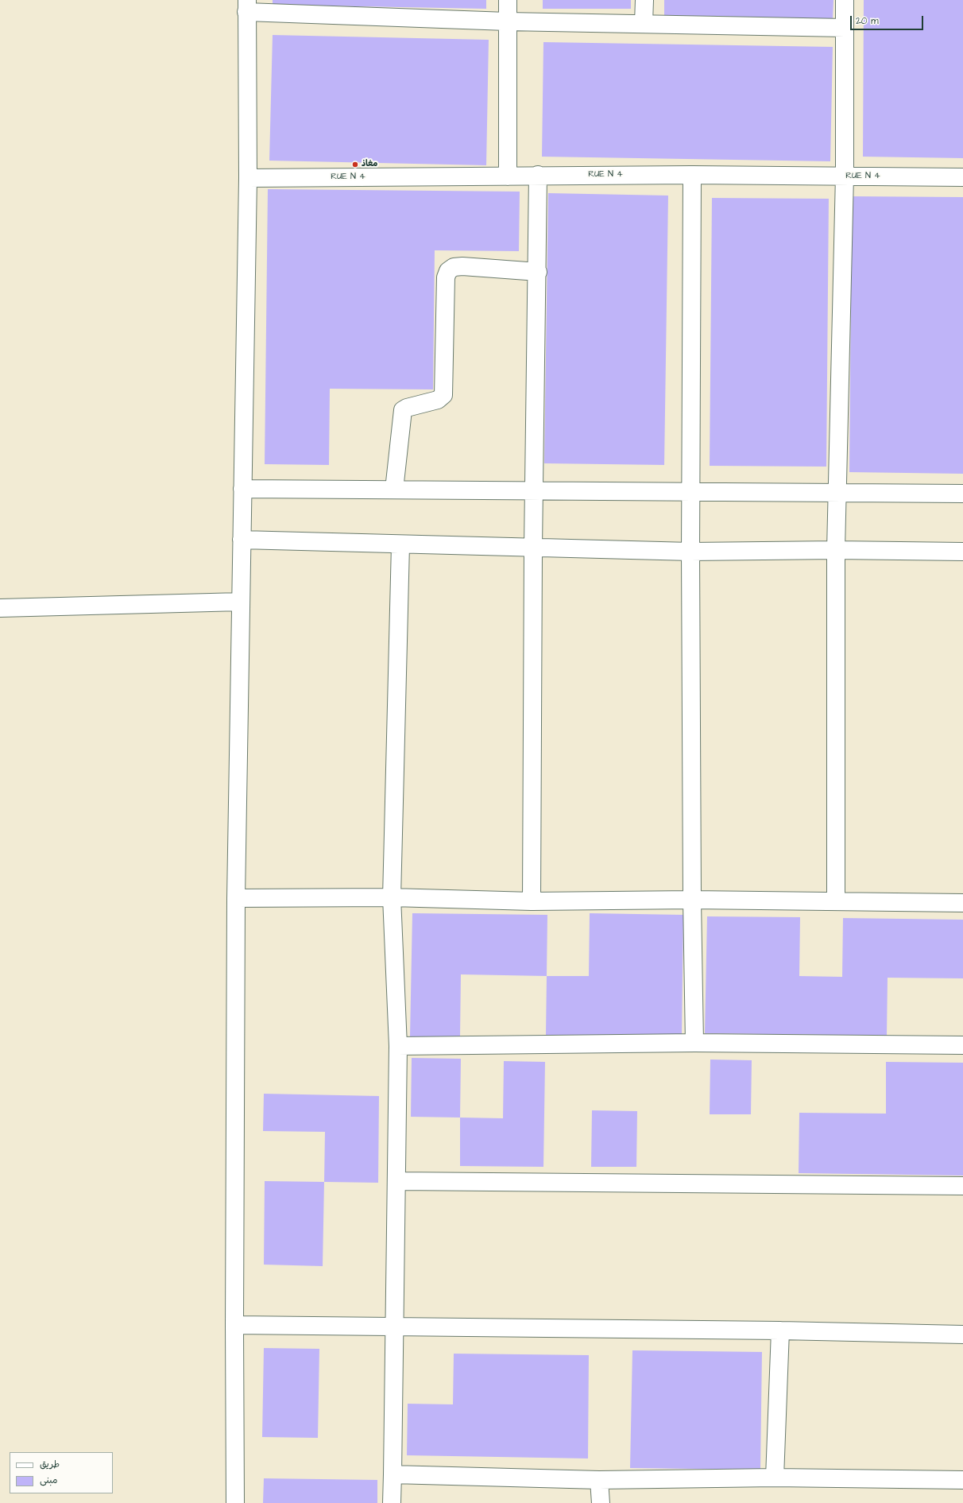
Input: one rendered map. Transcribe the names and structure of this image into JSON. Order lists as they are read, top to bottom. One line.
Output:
{"streets":{"street":["RUE N 4"]},"places":["مغاذ"],"legend":["طريق","مبنى"],"scale_bar":"20 m"}
